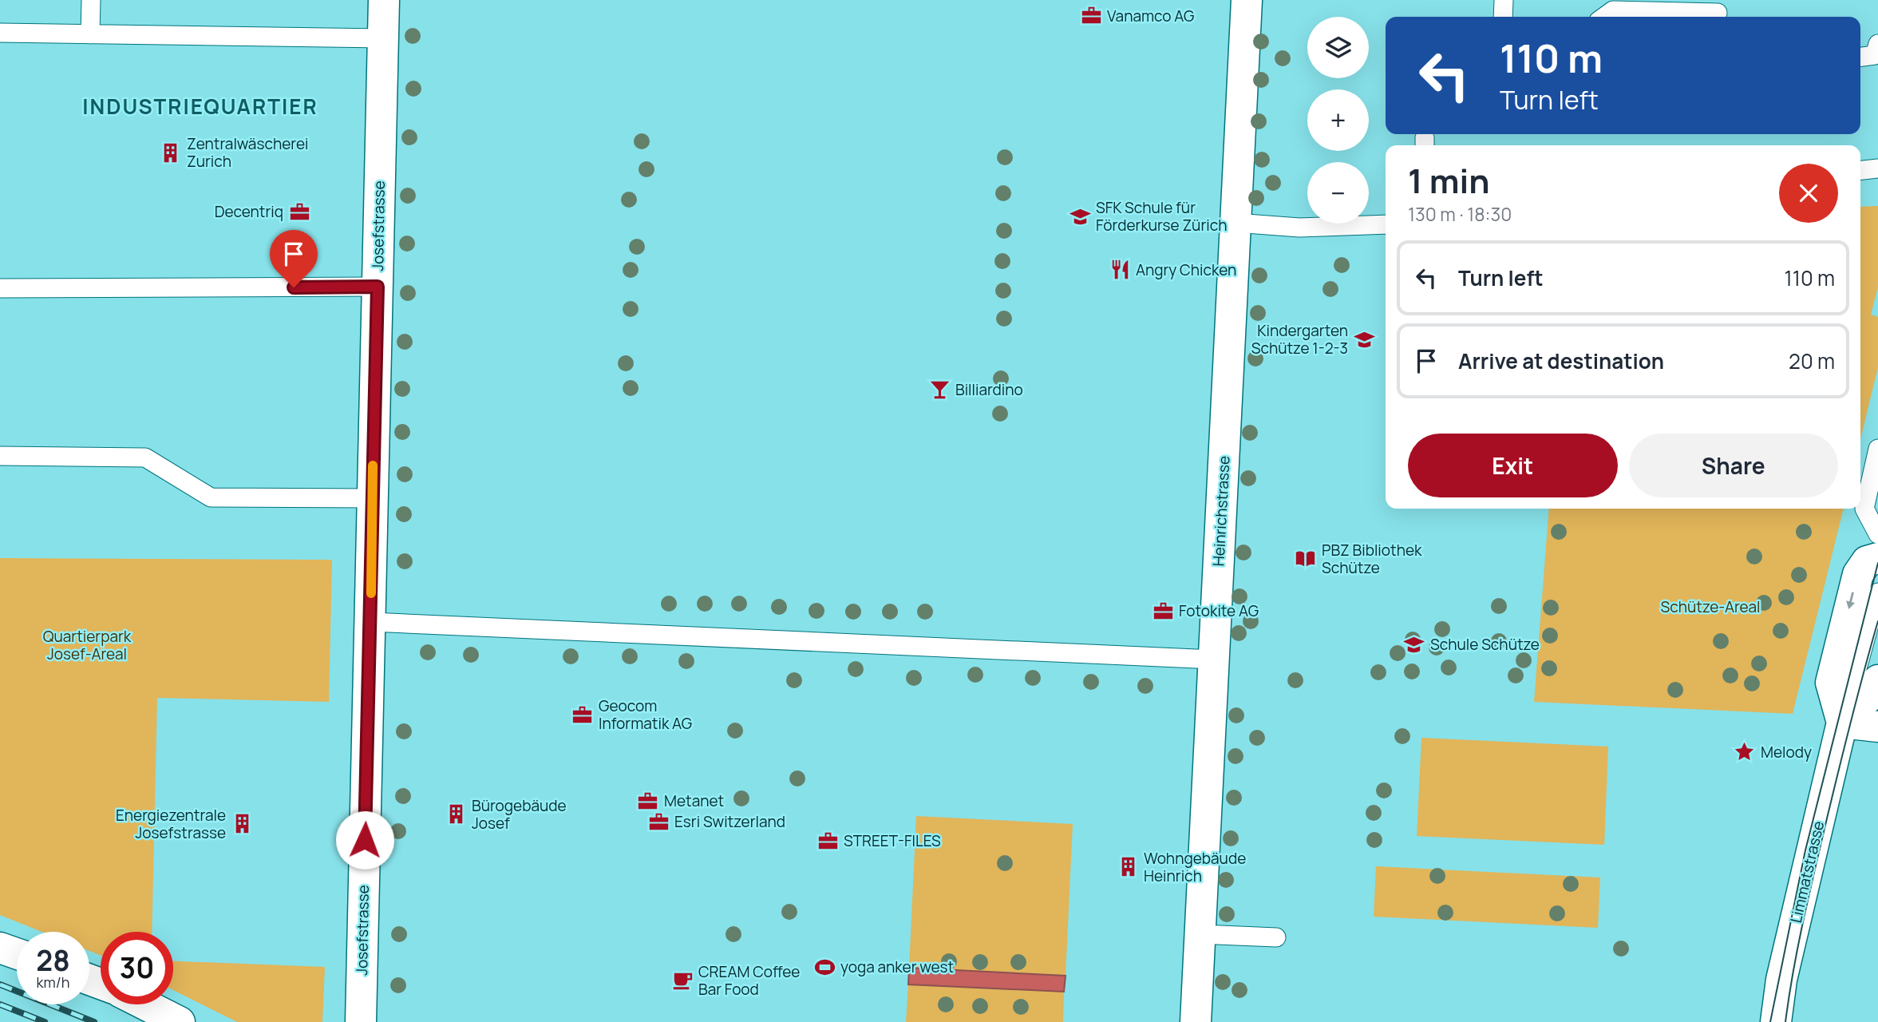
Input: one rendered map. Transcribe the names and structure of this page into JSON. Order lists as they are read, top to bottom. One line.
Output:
{"streets":{"street":["Josefstrasse","Heinrichstrasse","Limmatstrasse"]},"districts":["INDUSTRIEQUARTIER"],"parks":["Schütze-Areal","Quartierpark Josef-Areal"],"places":{"office":["Vanamco AG","Decentriq","Fotokite AG","Geocom Informatik AG","Metanet","Esri Switzerland","STREET-FILES"],"building":["Zentralwäscherei Zurich","Bürogebäude Josef","Energiezentrale Josefstrasse","Wohngebäude Heinrich"],"school or university":["SFK Schule für Förderkurse Zürich","Kindergarten Schütze 1-2-3","Schule Schütze"],"restaurant":["Angry Chicken"],"bar":["Billiardino"],"library":["PBZ Bibliothek Schütze"],"place":["Melody"],"sports":["yoga anker west"],"cafe":["CREAM Coffee Bar Food"]},"page":{"map_buttons":["+","−"],"turn":["110 m","Turn left"],"heading":["1 min","130 m · 18:30"],"list":[{"name":"Turn left","value":"110 m"},{"name":"Arrive at destination","value":"20 m"}],"buttons":["Exit","Share"],"speed":"28 km/h","limit":"30"}}
